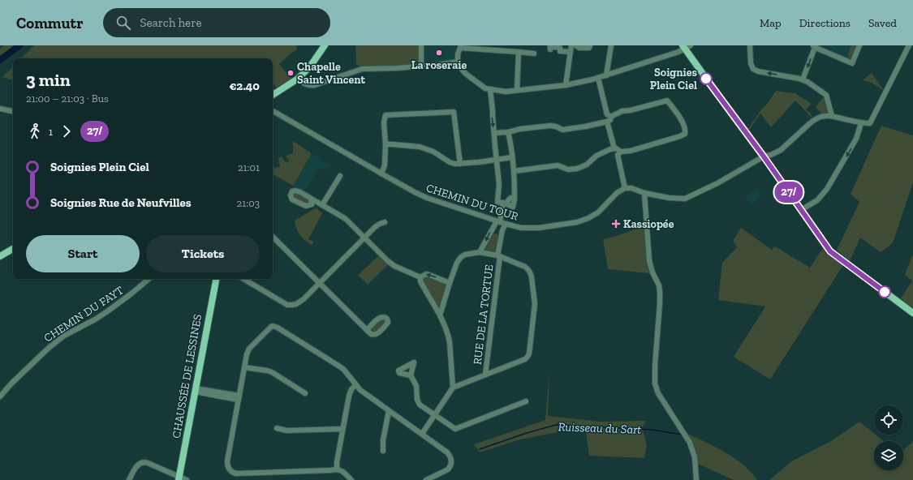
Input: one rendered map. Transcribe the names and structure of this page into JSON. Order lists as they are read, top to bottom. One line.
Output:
{"streets":{"main road":["CHAUSSÉE DE LESSINES"],"street":["CHEMIN DU TOUR","CHEMIN DU FAYT","RUE DE LA TORTUE"]},"crossings":[["CHEMIN DU TOUR","RUE DE LA TORTUE"]],"water":["Ruisseau du Sart"],"places":{"other":["La roseraie","Chapelle Saint Vincent","Soignies Plein Ciel"],"health":["Kassiopée"]},"lines":["bus line 27/"],"page":{"header":"Commutr","search":"Search here","nav":["Map","Directions","Saved"],"on_map":"27/","heading":["3 min","21:00 – 21:03 · Bus","€2.40"],"legs":["1","27/"],"list":[{"name":"Soignies Plein Ciel","value":"21:01"},{"name":"Soignies Rue de Neufvilles","value":"21:03"}],"buttons":["Start","Tickets"]}}
